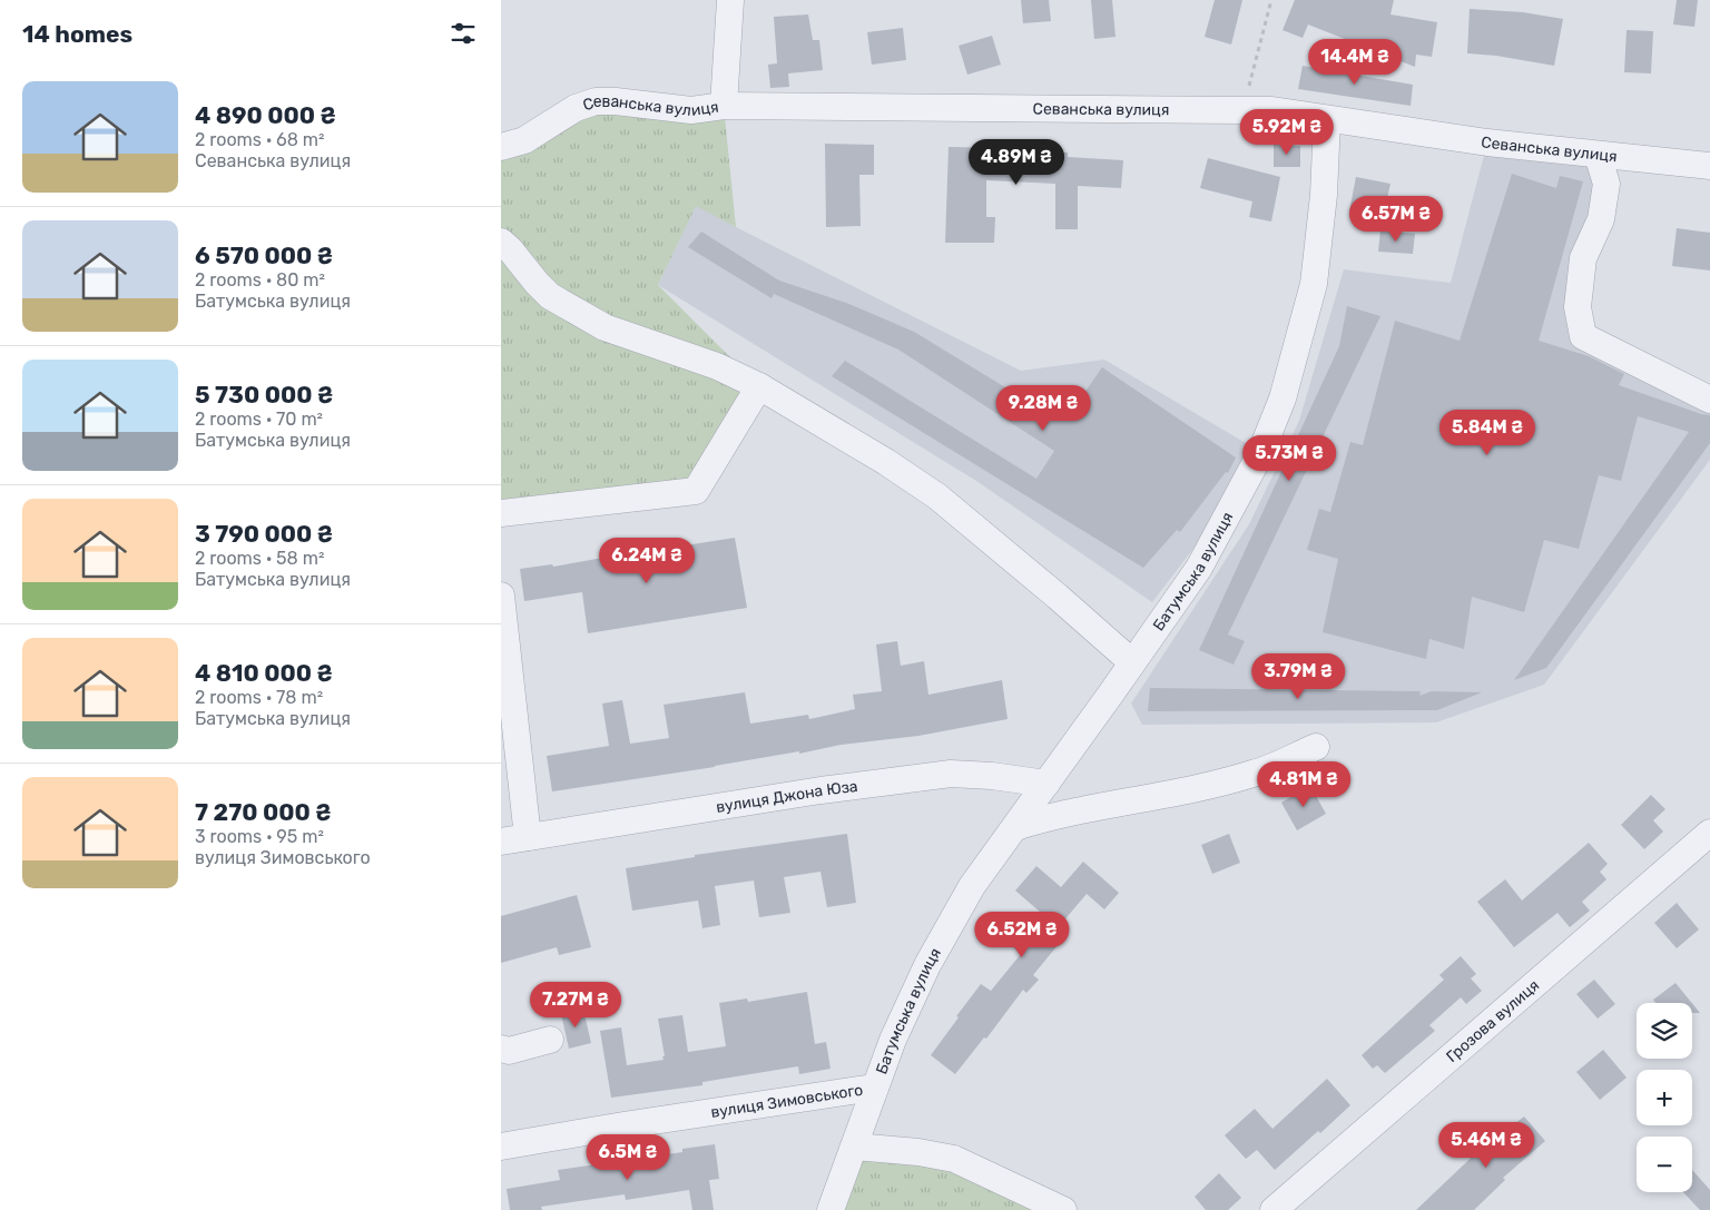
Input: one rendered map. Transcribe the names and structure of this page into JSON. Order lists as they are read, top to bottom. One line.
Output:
{"streets":{"street":["Севанська вулиця","Батумська вулиця","вулиця Джона Юза","Грозова вулиця","вулиця Зимовського"]},"crossings":[["Севанська вулиця","Батумська вулиця"],["Батумська вулиця","вулиця Джона Юза"],["Батумська вулиця","вулиця Зимовського"]],"page":{"heading":"14 homes","price":["14.4M ₴","5.92M ₴","4.89M ₴","6.57M ₴","9.28M ₴","5.84M ₴","5.73M ₴","6.24M ₴","3.79M ₴","4.81M ₴","6.52M ₴","7.27M ₴","5.46M ₴","6.5M ₴"],"list":[{"name":"4 890 000 ₴","note":"2 rooms · 68 m² · Севанська вулиця"},{"name":"6 570 000 ₴","note":"2 rooms · 80 m² · Батумська вулиця"},{"name":"5 730 000 ₴","note":"2 rooms · 70 m² · Батумська вулиця"},{"name":"3 790 000 ₴","note":"2 rooms · 58 m² · Батумська вулиця"},{"name":"4 810 000 ₴","note":"2 rooms · 78 m² · Батумська вулиця"},{"name":"7 270 000 ₴","note":"3 rooms · 95 m² · вулиця Зимовського"}],"map_buttons":["+","−"]}}
